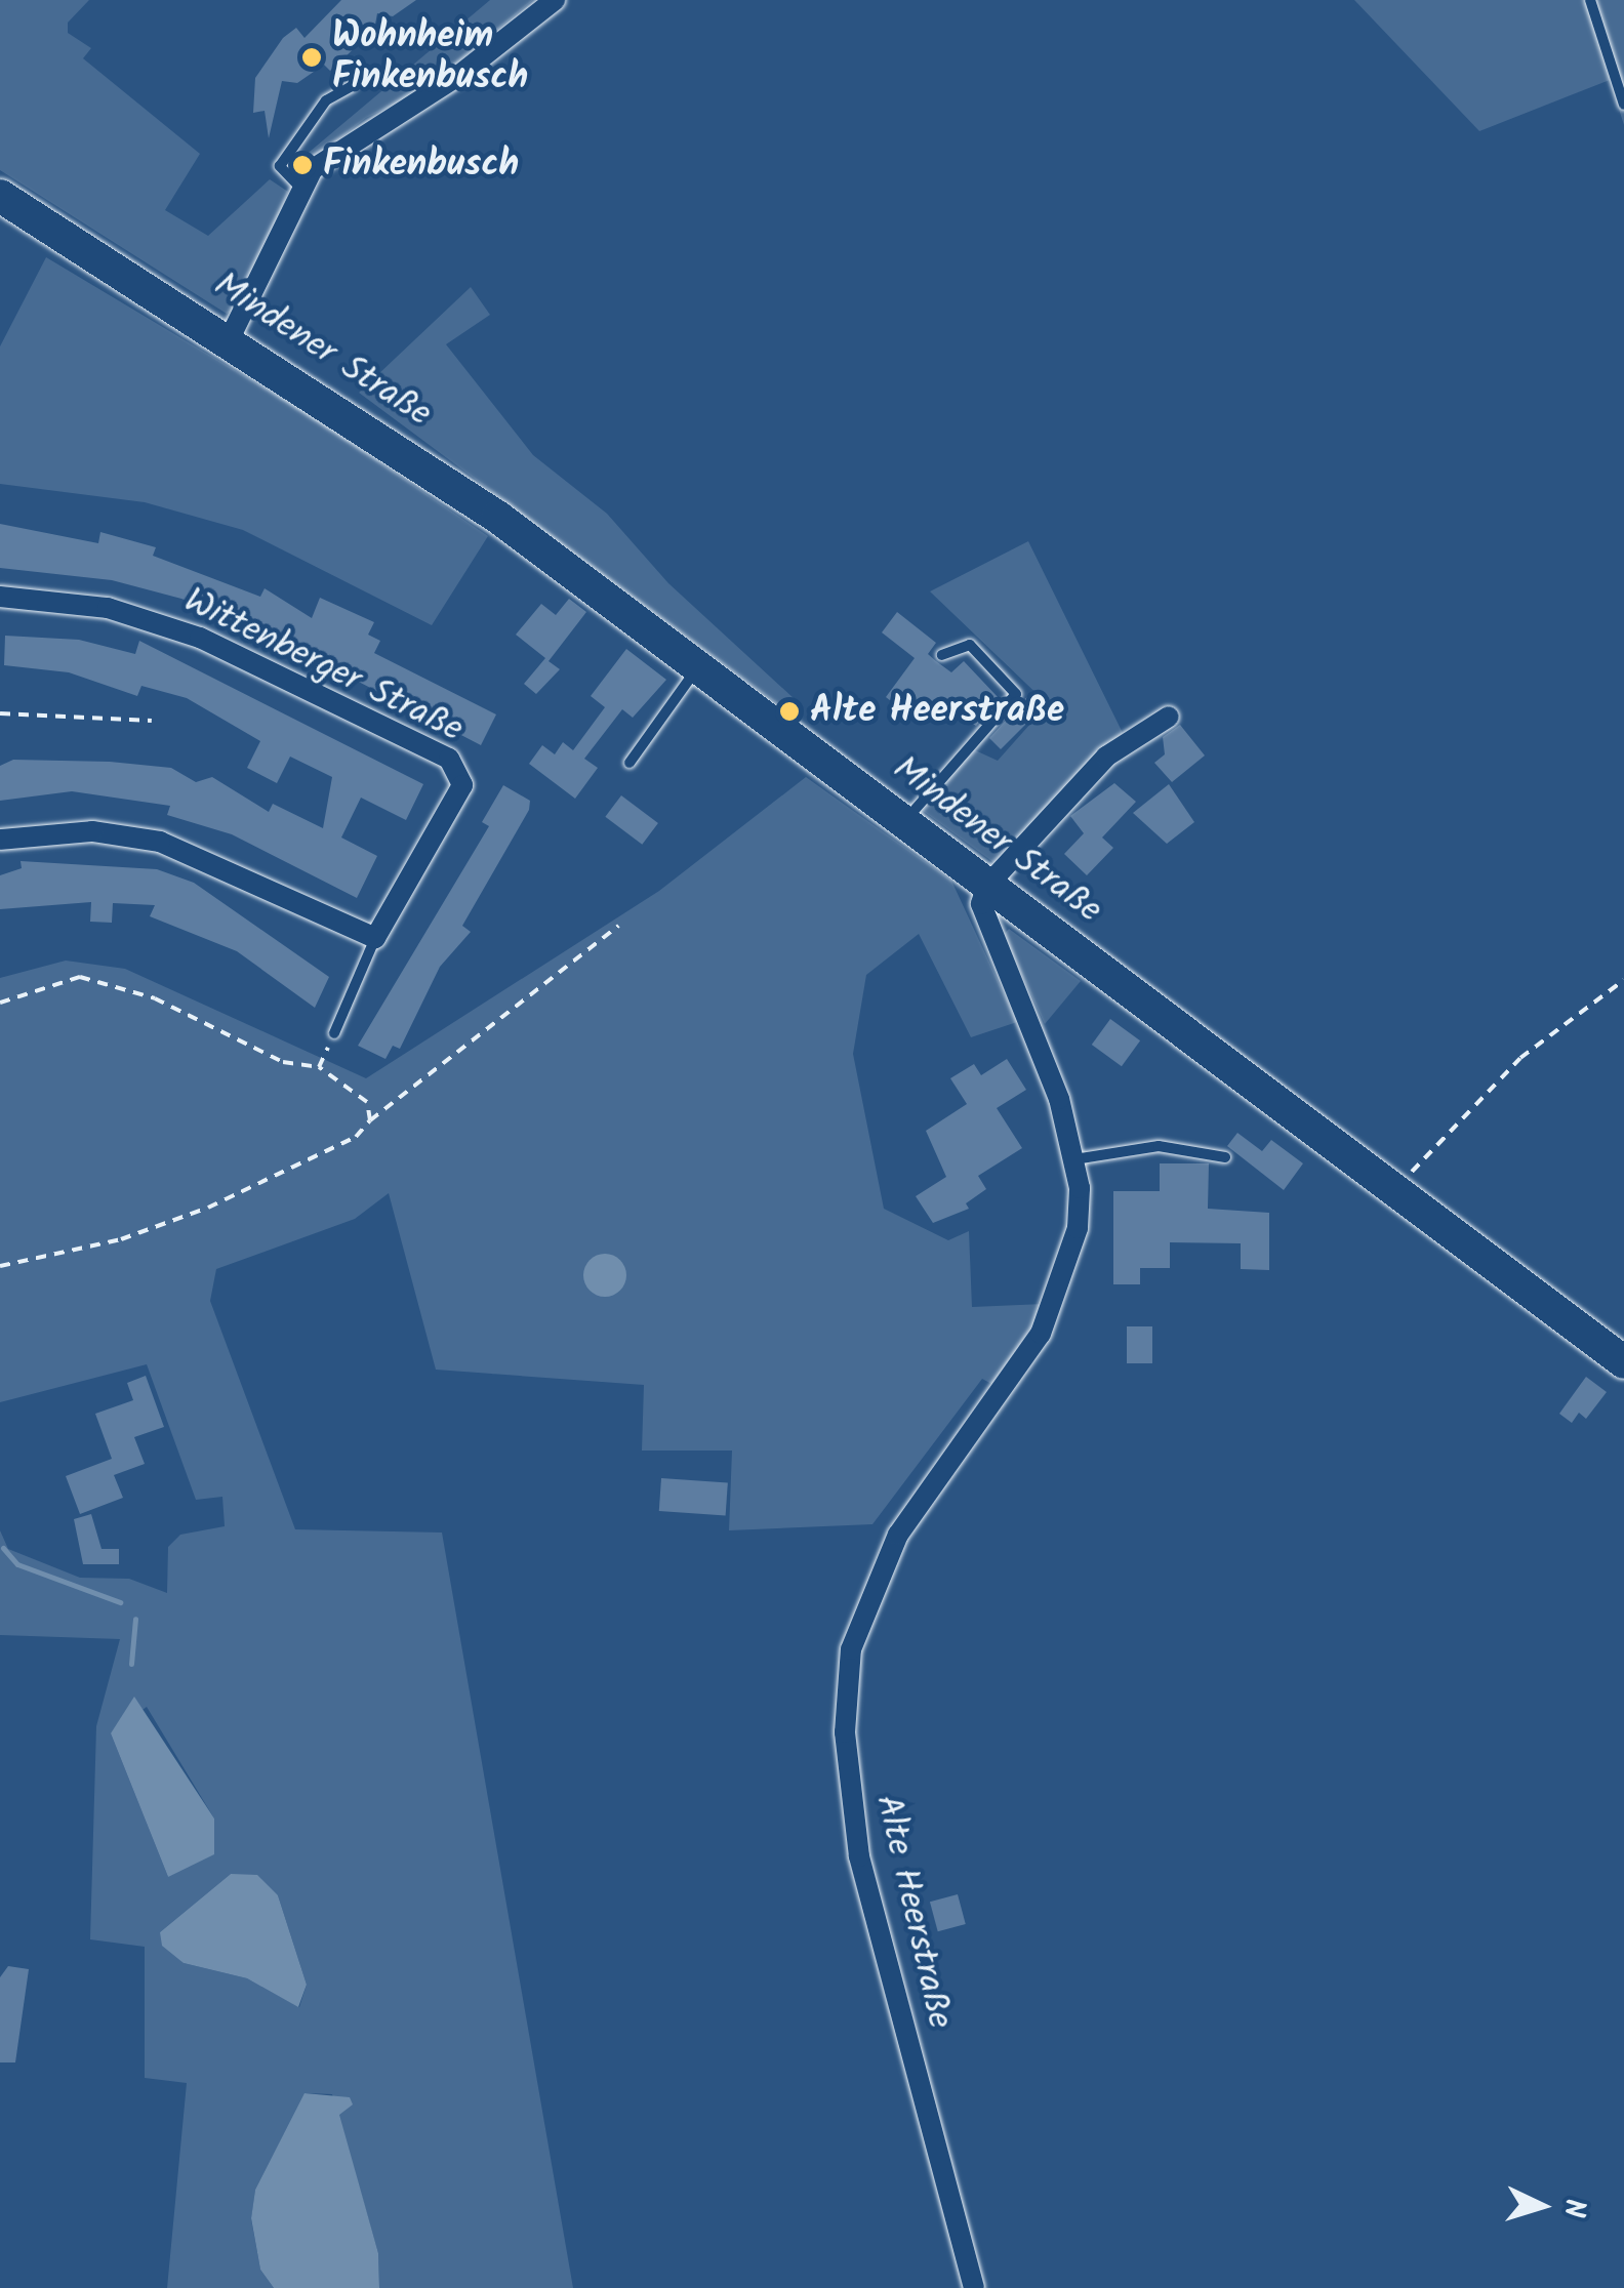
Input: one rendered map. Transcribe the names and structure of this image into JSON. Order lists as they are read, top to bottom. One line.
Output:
{"streets":{"main road":["Mindener Straße"],"street":["Wittenberger Straße","Alte Heerstraße"]},"crossings":[["Mindener Straße","Alte Heerstraße"]],"places":["Wohnheim Finkenbusch","Finkenbusch","Alte Heerstraße"],"north":"right"}
